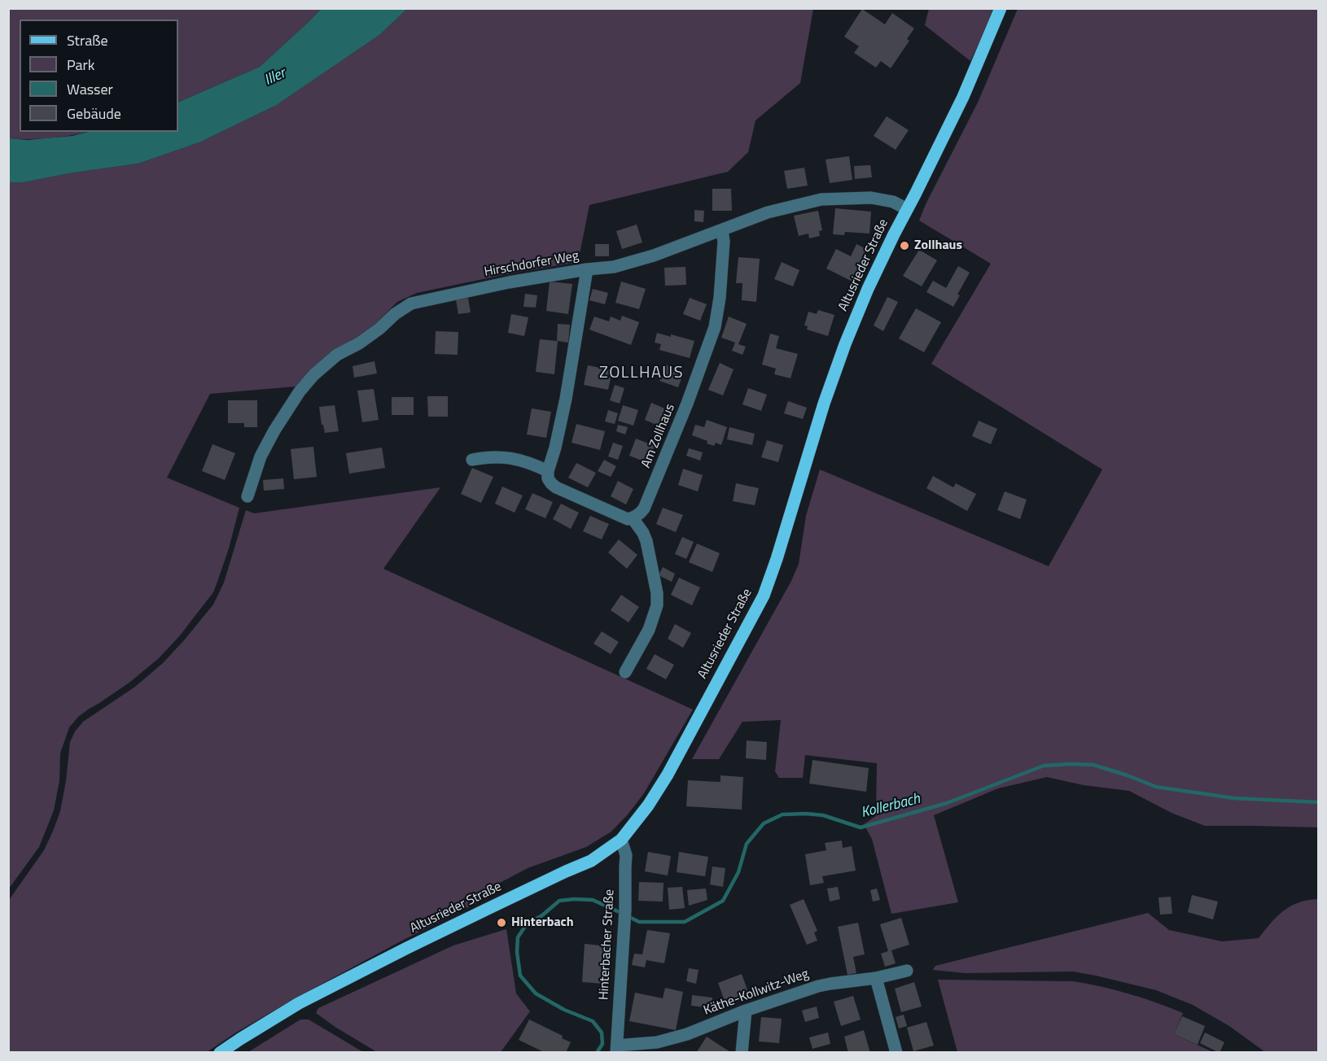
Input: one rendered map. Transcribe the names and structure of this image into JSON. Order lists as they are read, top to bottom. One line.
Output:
{"streets":{"main road":["Altusrieder Straße"],"street":["Hirschdorfer Weg","Am Zollhaus","Hinterbacher Straße","Käthe-Kollwitz-Weg"]},"crossings":[["Hirschdorfer Weg","Altusrieder Straße"],["Hirschdorfer Weg","Am Zollhaus"],["Altusrieder Straße","Hinterbacher Straße"],["Hinterbacher Straße","Käthe-Kollwitz-Weg"]],"districts":["ZOLLHAUS"],"water":["Iller","Kollerbach"],"places":["Zollhaus","Hinterbach"],"legend":["Straße","Park","Wasser","Gebäude"]}
